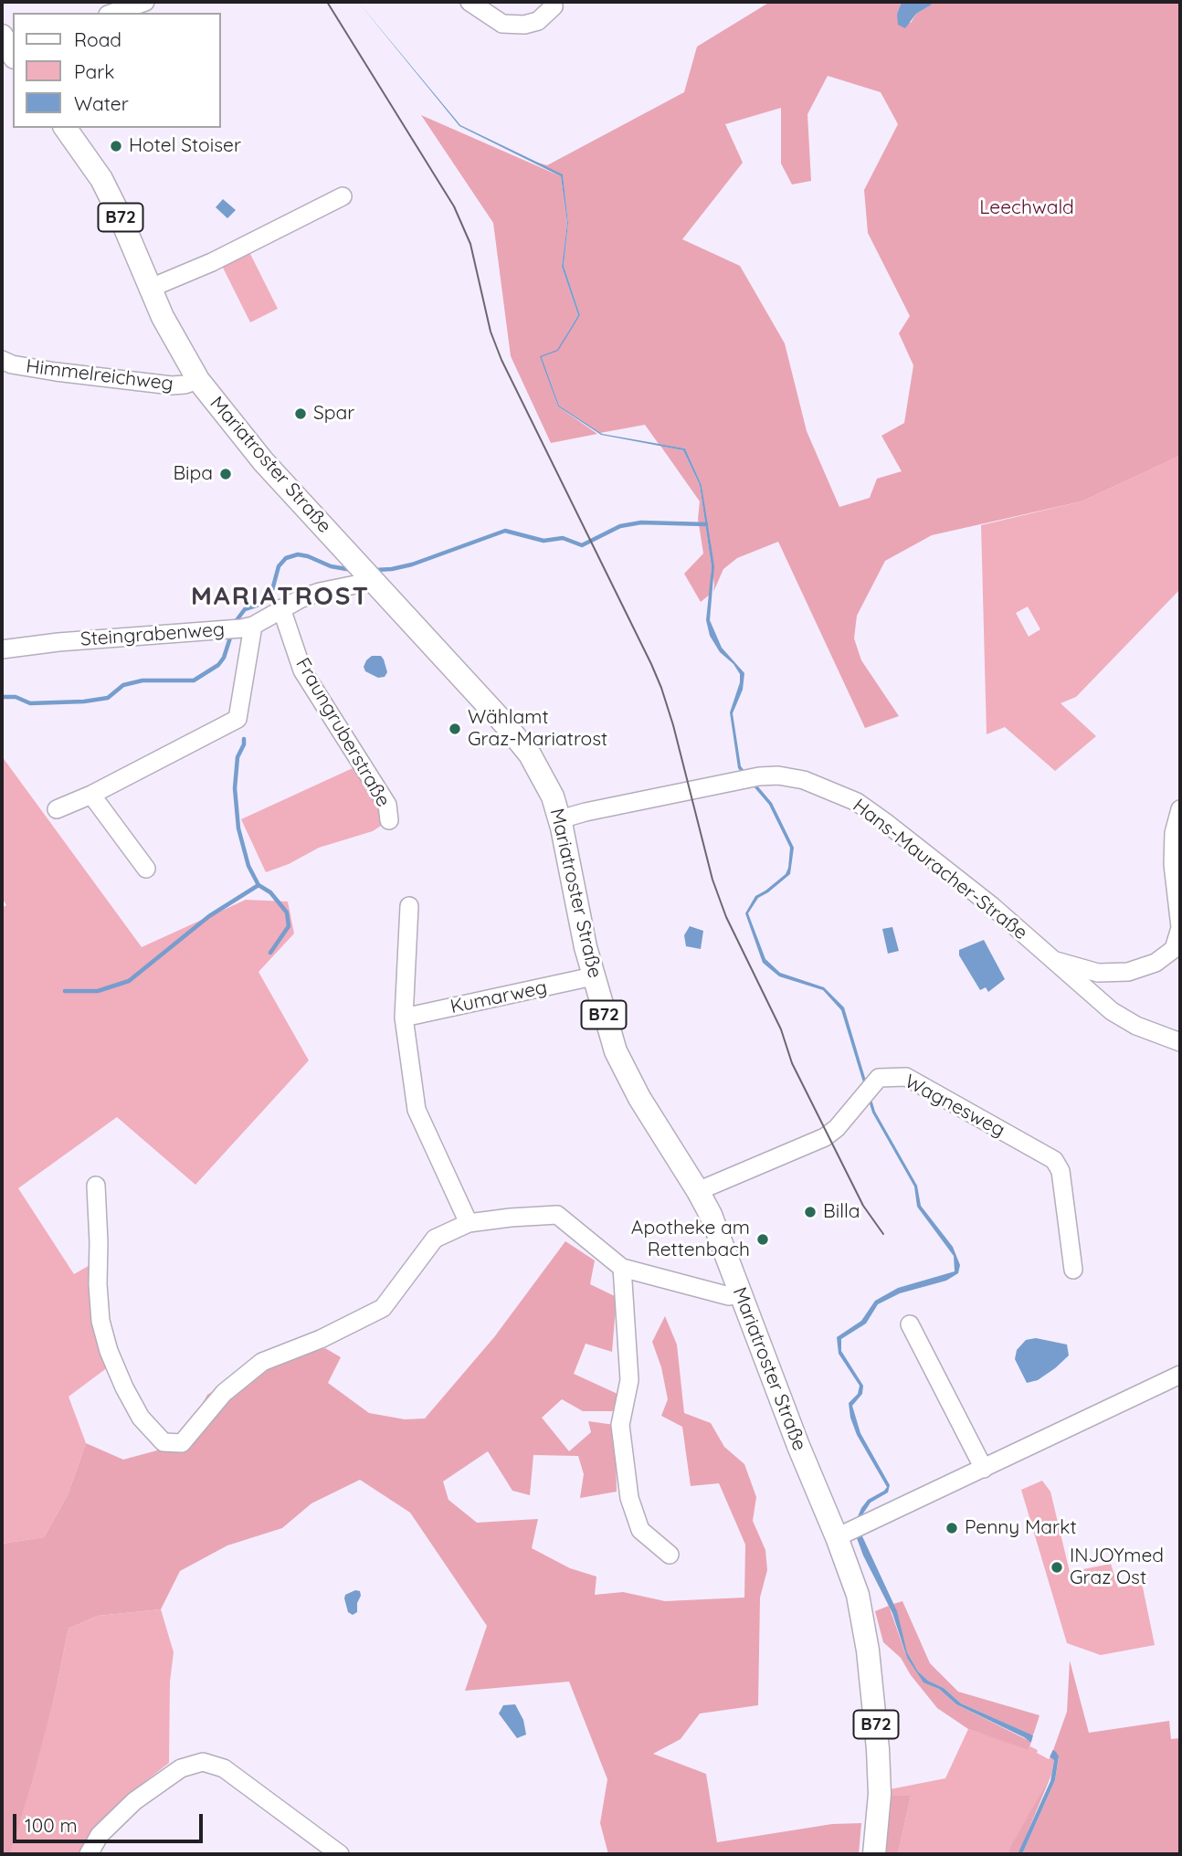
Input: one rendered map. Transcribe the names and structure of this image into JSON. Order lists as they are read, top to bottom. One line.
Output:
{"streets":{"main road":["B72","Mariatroster Straße"],"street":["Himmelreichweg","Steingrabenweg","Fraungruberstraße","Hans-Mauracher-Straße","Kumarweg","Wagnesweg"]},"crossings":[["Himmelreichweg","Mariatroster Straße"],["Mariatroster Straße","Steingrabenweg"],["Mariatroster Straße","Hans-Mauracher-Straße"],["Mariatroster Straße","Kumarweg"],["Mariatroster Straße","Wagnesweg"],["Steingrabenweg","Fraungruberstraße"]],"districts":["MARIATROST"],"parks":["Leechwald"],"places":["Hotel Stoiser","Spar","Bipa","Wählamt Graz-Mariatrost","Billa","Apotheke am Rettenbach","Penny Markt","INJOYmed Graz Ost"],"legend":["Road","Park","Water"],"scale_bar":"100 m"}
